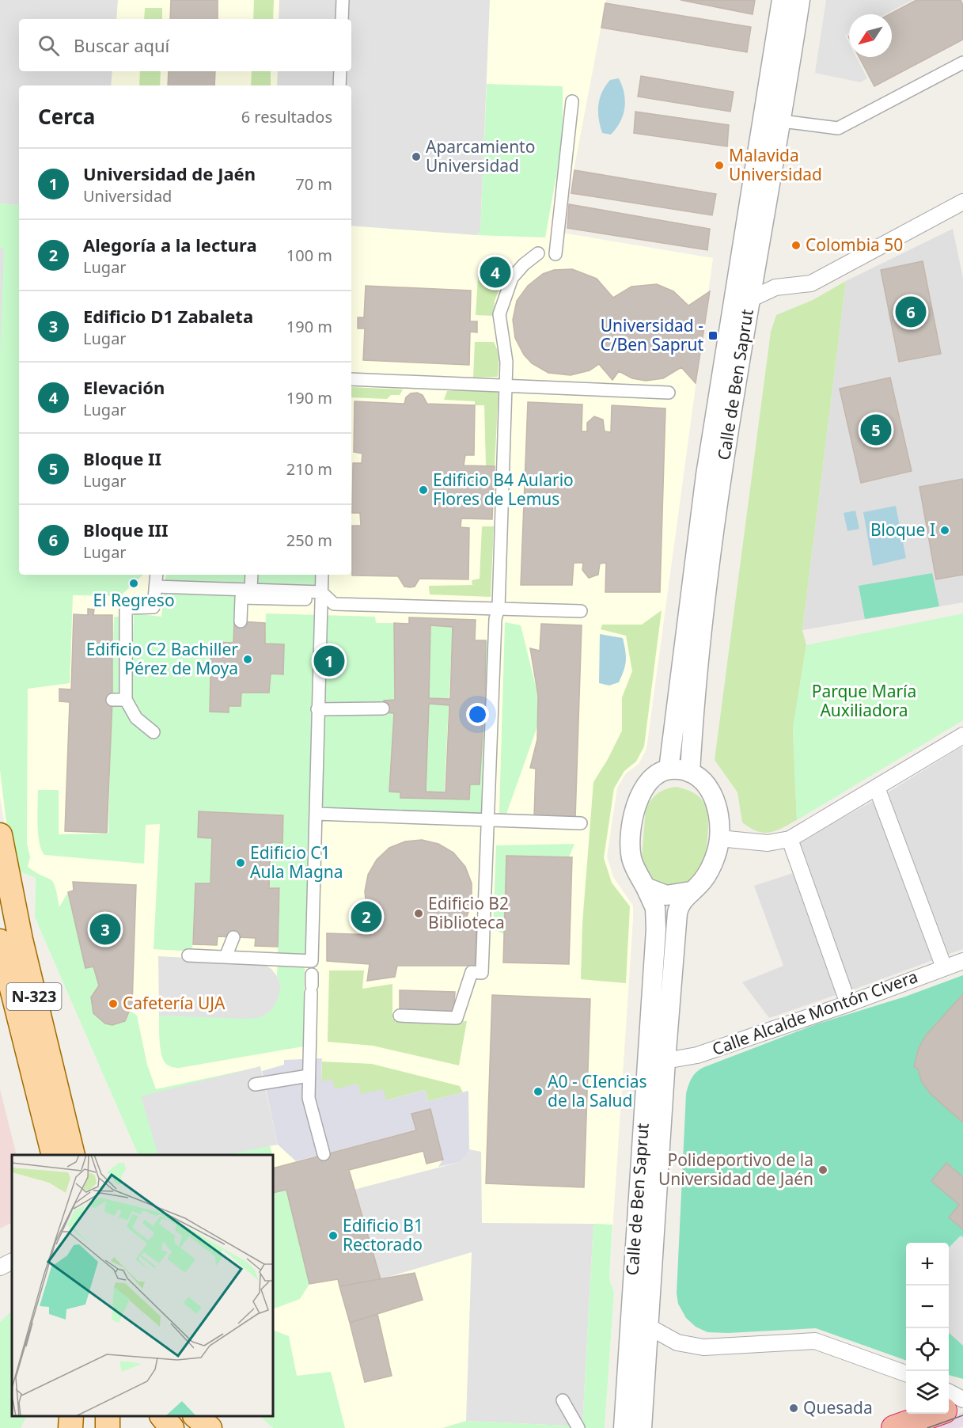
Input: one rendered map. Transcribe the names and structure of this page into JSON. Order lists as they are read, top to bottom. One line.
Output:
{"streets":{"main road":["N-323"],"street":["Calle de Ben Saprut","Calle Alcalde Montón Civera"]},"crossings":[["Calle de Ben Saprut","Calle Alcalde Montón Civera"]],"parks":["Parque María Auxiliadora"],"places":{"other":["Aparcamiento Universidad","Malavida Universidad","Colombia 50","Edificio B4 Aulario Flores de Lemus","Bloque I","El Regreso","Edificio C2 Bachiller Pérez de Moya","Edificio C1 Aula Magna","Edificio B2 Biblioteca","Cafetería UJA","A0 - CIencias de la Salud","Polideportivo de la Universidad de Jaén","Edificio B1 Rectorado","Quesada"],"transit":["Universidad - C/Ben Saprut"]},"north":"bottom left","page":{"search":"Buscar aquí","heading":["Cerca","6 resultados"],"list":[{"mark":"1","name":"Universidad de Jaén","note":"Universidad","value":"70 m"},{"mark":"2","name":"Alegoría a la lectura","note":"Lugar","value":"100 m"},{"mark":"3","name":"Edificio D1 Zabaleta","note":"Lugar","value":"190 m"},{"mark":"4","name":"Elevación","note":"Lugar","value":"190 m"},{"mark":"5","name":"Bloque II","note":"Lugar","value":"210 m"},{"mark":"6","name":"Bloque III","note":"Lugar","value":"250 m"}],"pins":["4","6","5","1","2","3"],"map_buttons":["+","−"]}}
